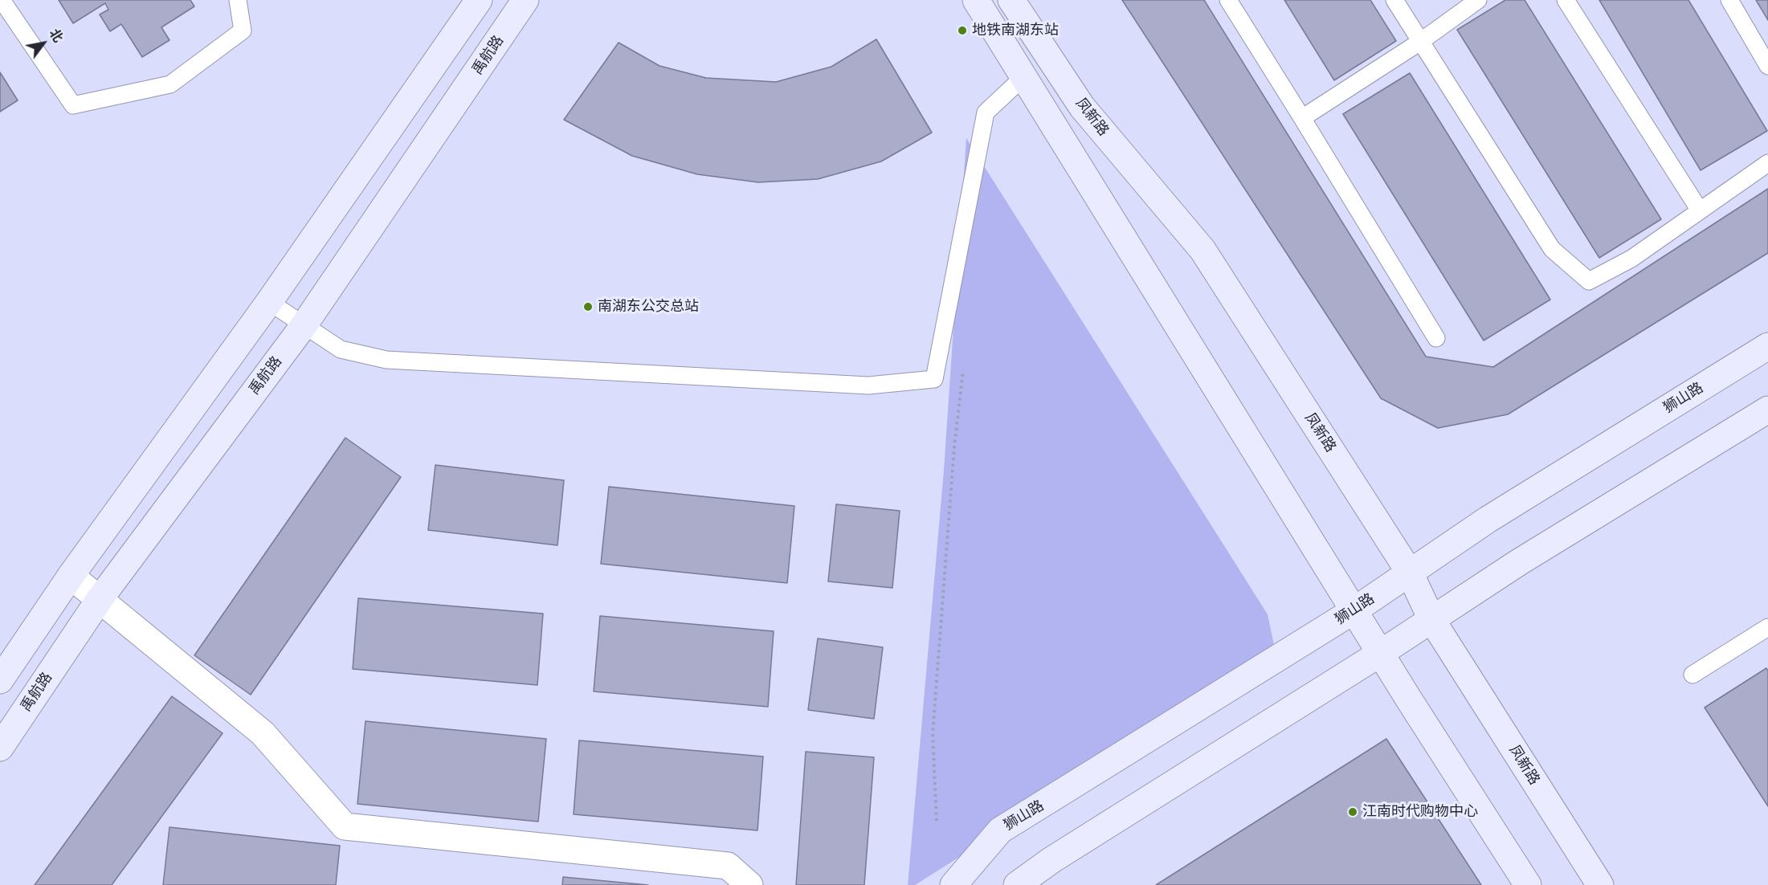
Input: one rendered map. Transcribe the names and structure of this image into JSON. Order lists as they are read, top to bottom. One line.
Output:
{"streets":{"main road":["禹航路","凤新路","狮山路"]},"crossings":[["凤新路","狮山路"]],"places":["地铁南湖东站","南湖东公交总站","江南时代购物中心"],"north":"top right"}
